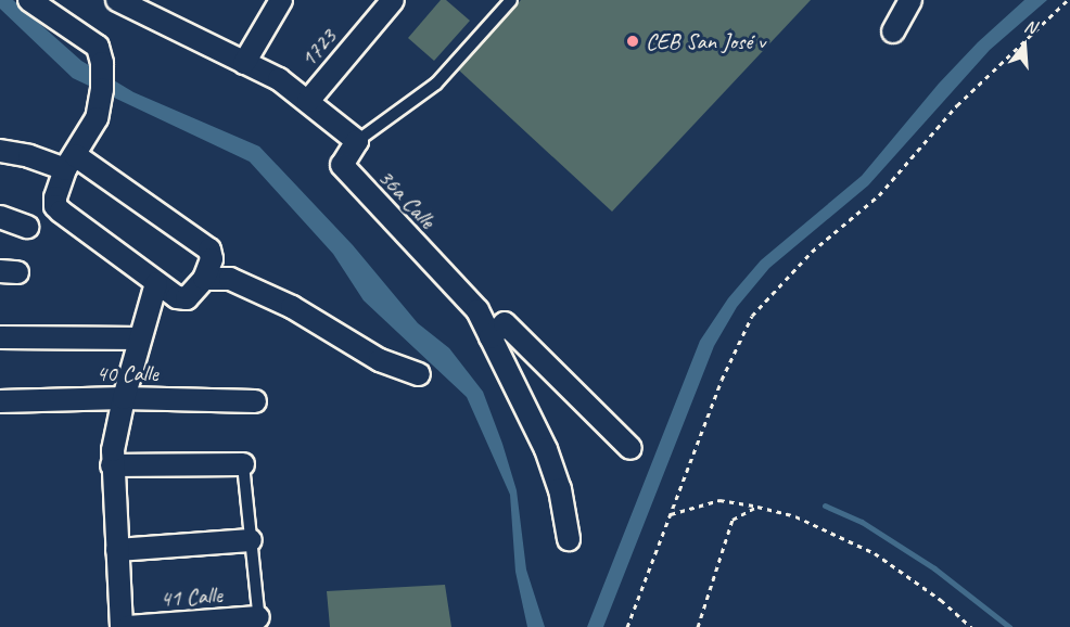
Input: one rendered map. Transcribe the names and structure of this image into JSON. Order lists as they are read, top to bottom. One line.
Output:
{"streets":{"street":["1723","36a Calle","40 Calle","41 Calle"]},"places":["CEB San José v"],"north":"top"}
